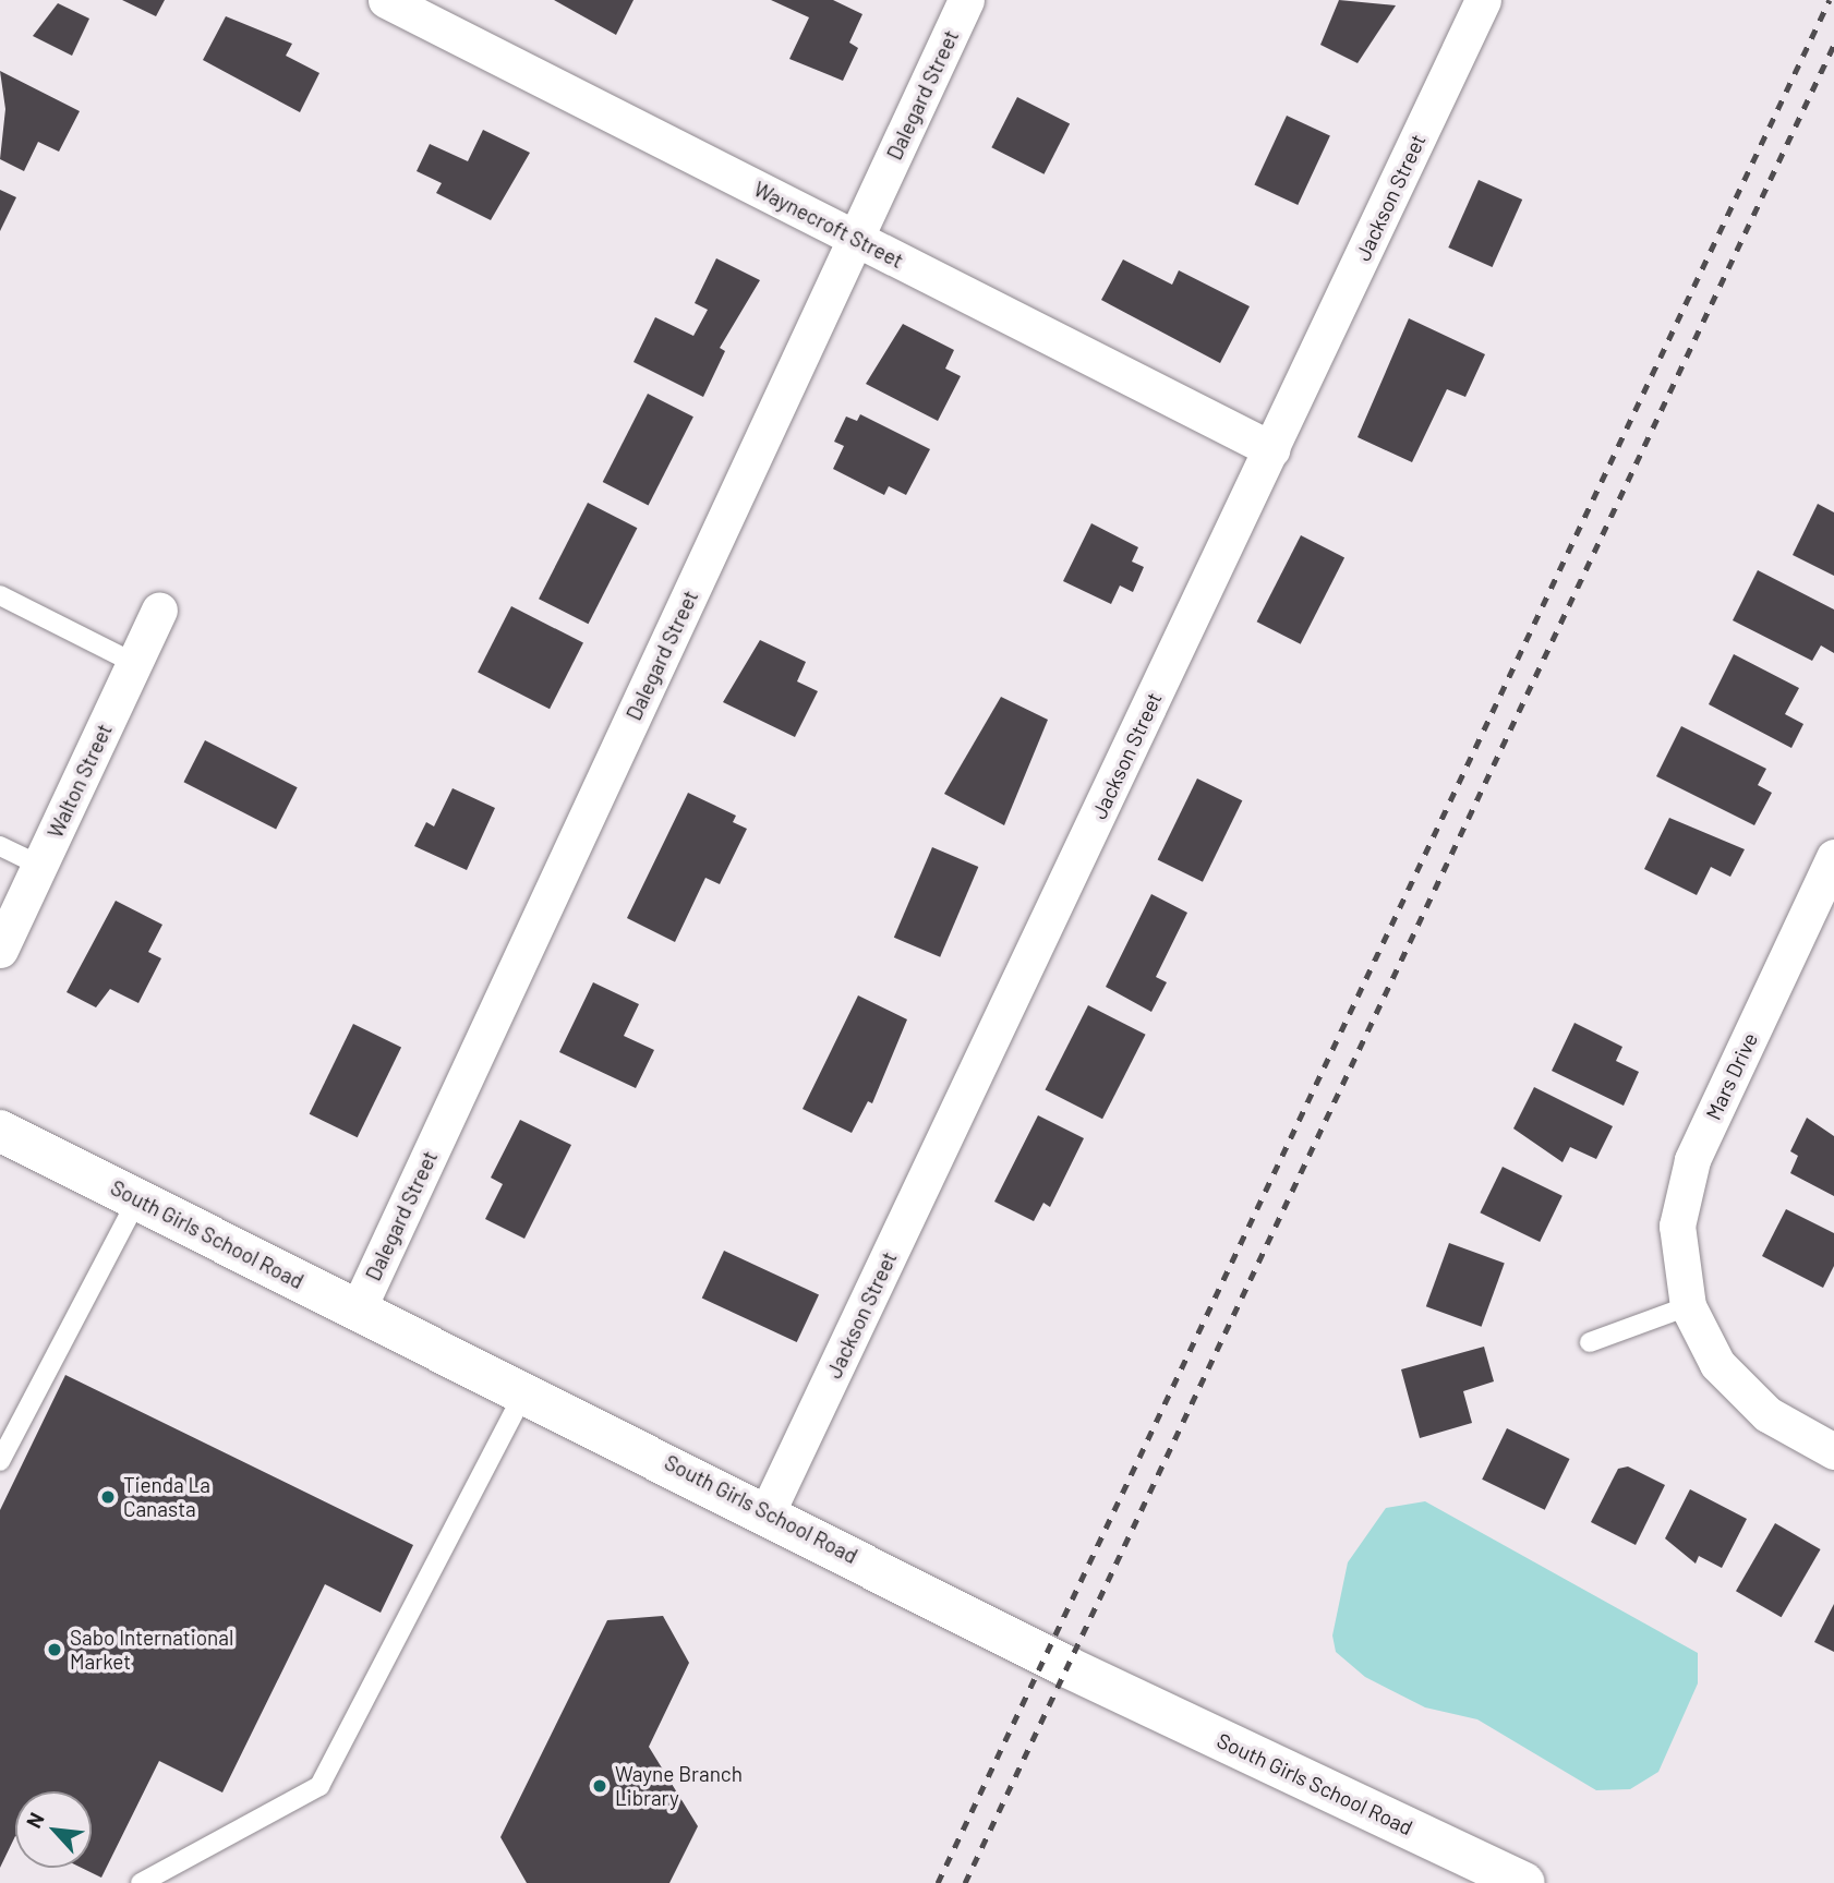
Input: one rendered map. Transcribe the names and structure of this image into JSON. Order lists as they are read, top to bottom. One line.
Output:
{"streets":{"main road":["South Girls School Road"],"street":["Dalegard Street","Jackson Street","Waynecroft Street","Walton Street","Mars Drive"]},"crossings":[["Dalegard Street","Waynecroft Street"],["Dalegard Street","South Girls School Road"],["Jackson Street","Waynecroft Street"],["Jackson Street","South Girls School Road"]],"places":["Tienda La Canasta","Sabo International Market","Wayne Branch Library"],"north":"top left"}
